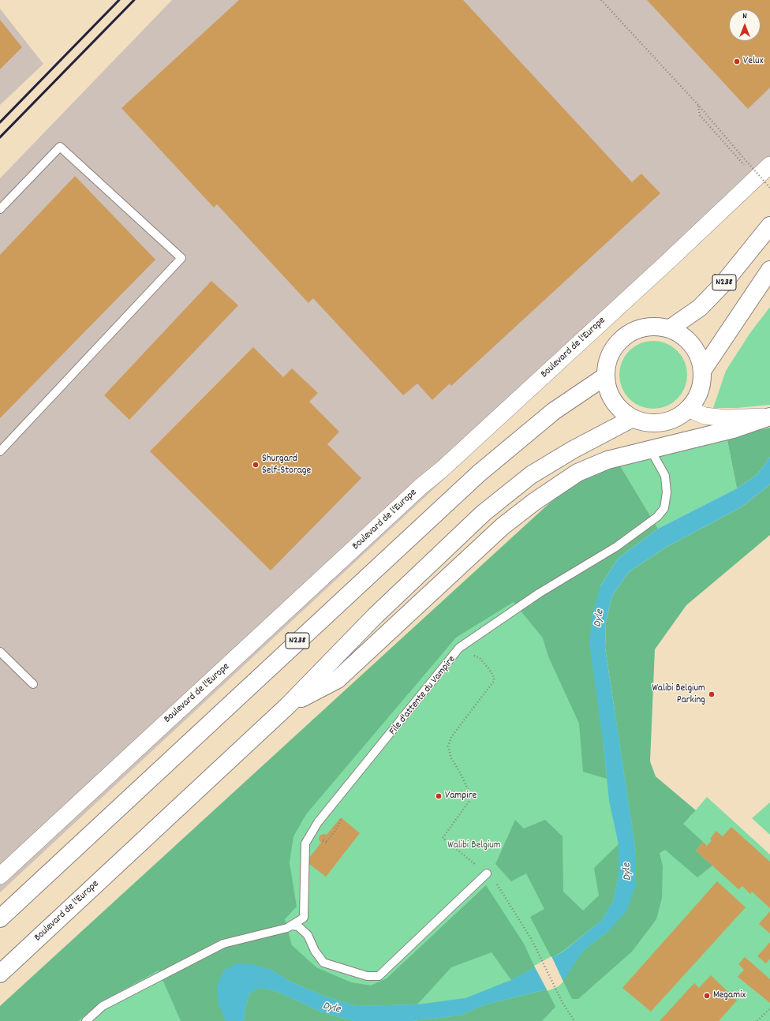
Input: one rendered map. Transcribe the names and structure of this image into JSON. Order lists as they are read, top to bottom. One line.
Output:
{"streets":{"highway":["N238","Boulevard de l'Europe"],"path":["File d'attente du Vampire"]},"crossings":[["N238","Boulevard de l'Europe"]],"water":["Dyle"],"parks":["Walibi Belgium"],"places":["Velux","Shurgard Self-Storage","Walibi Belgium Parking","Vampire","Megamix"],"north":"top"}
